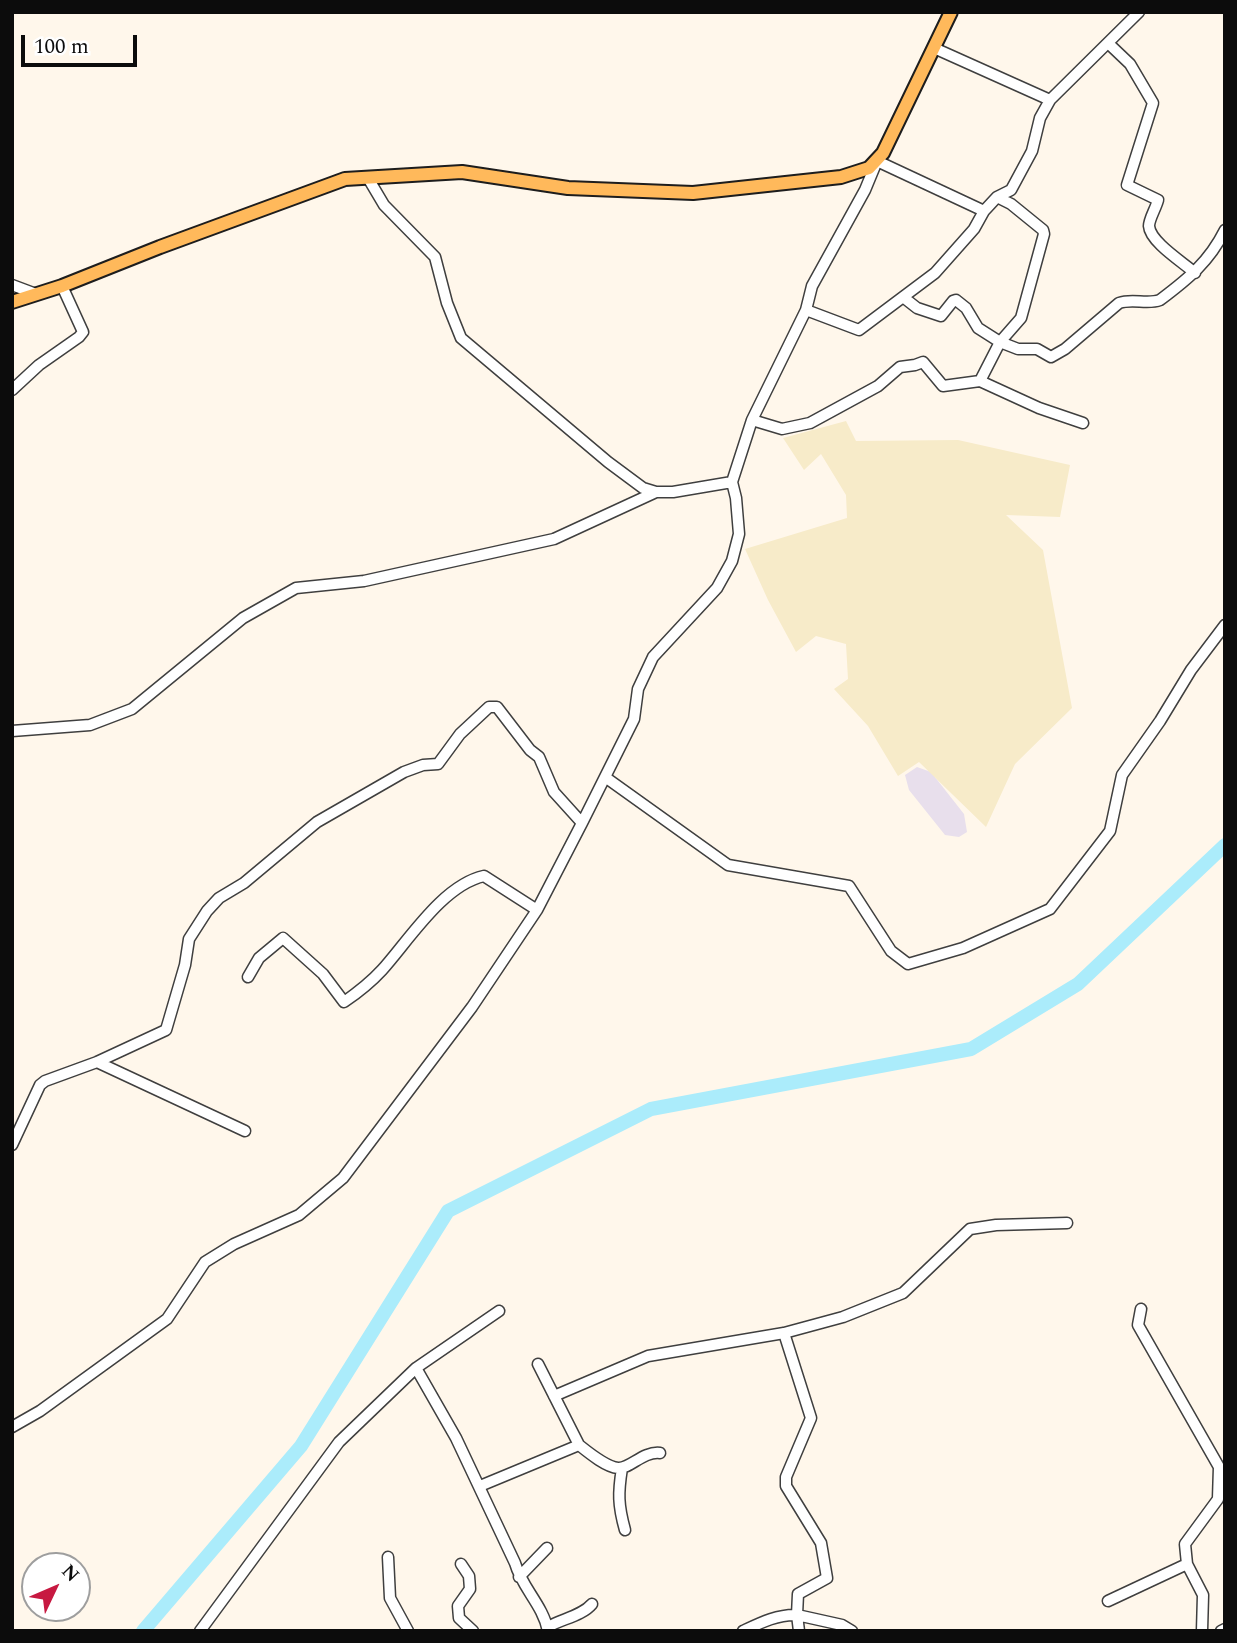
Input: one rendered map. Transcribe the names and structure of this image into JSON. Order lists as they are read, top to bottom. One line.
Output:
{"scale_bar":"100 m","north":"top right"}
